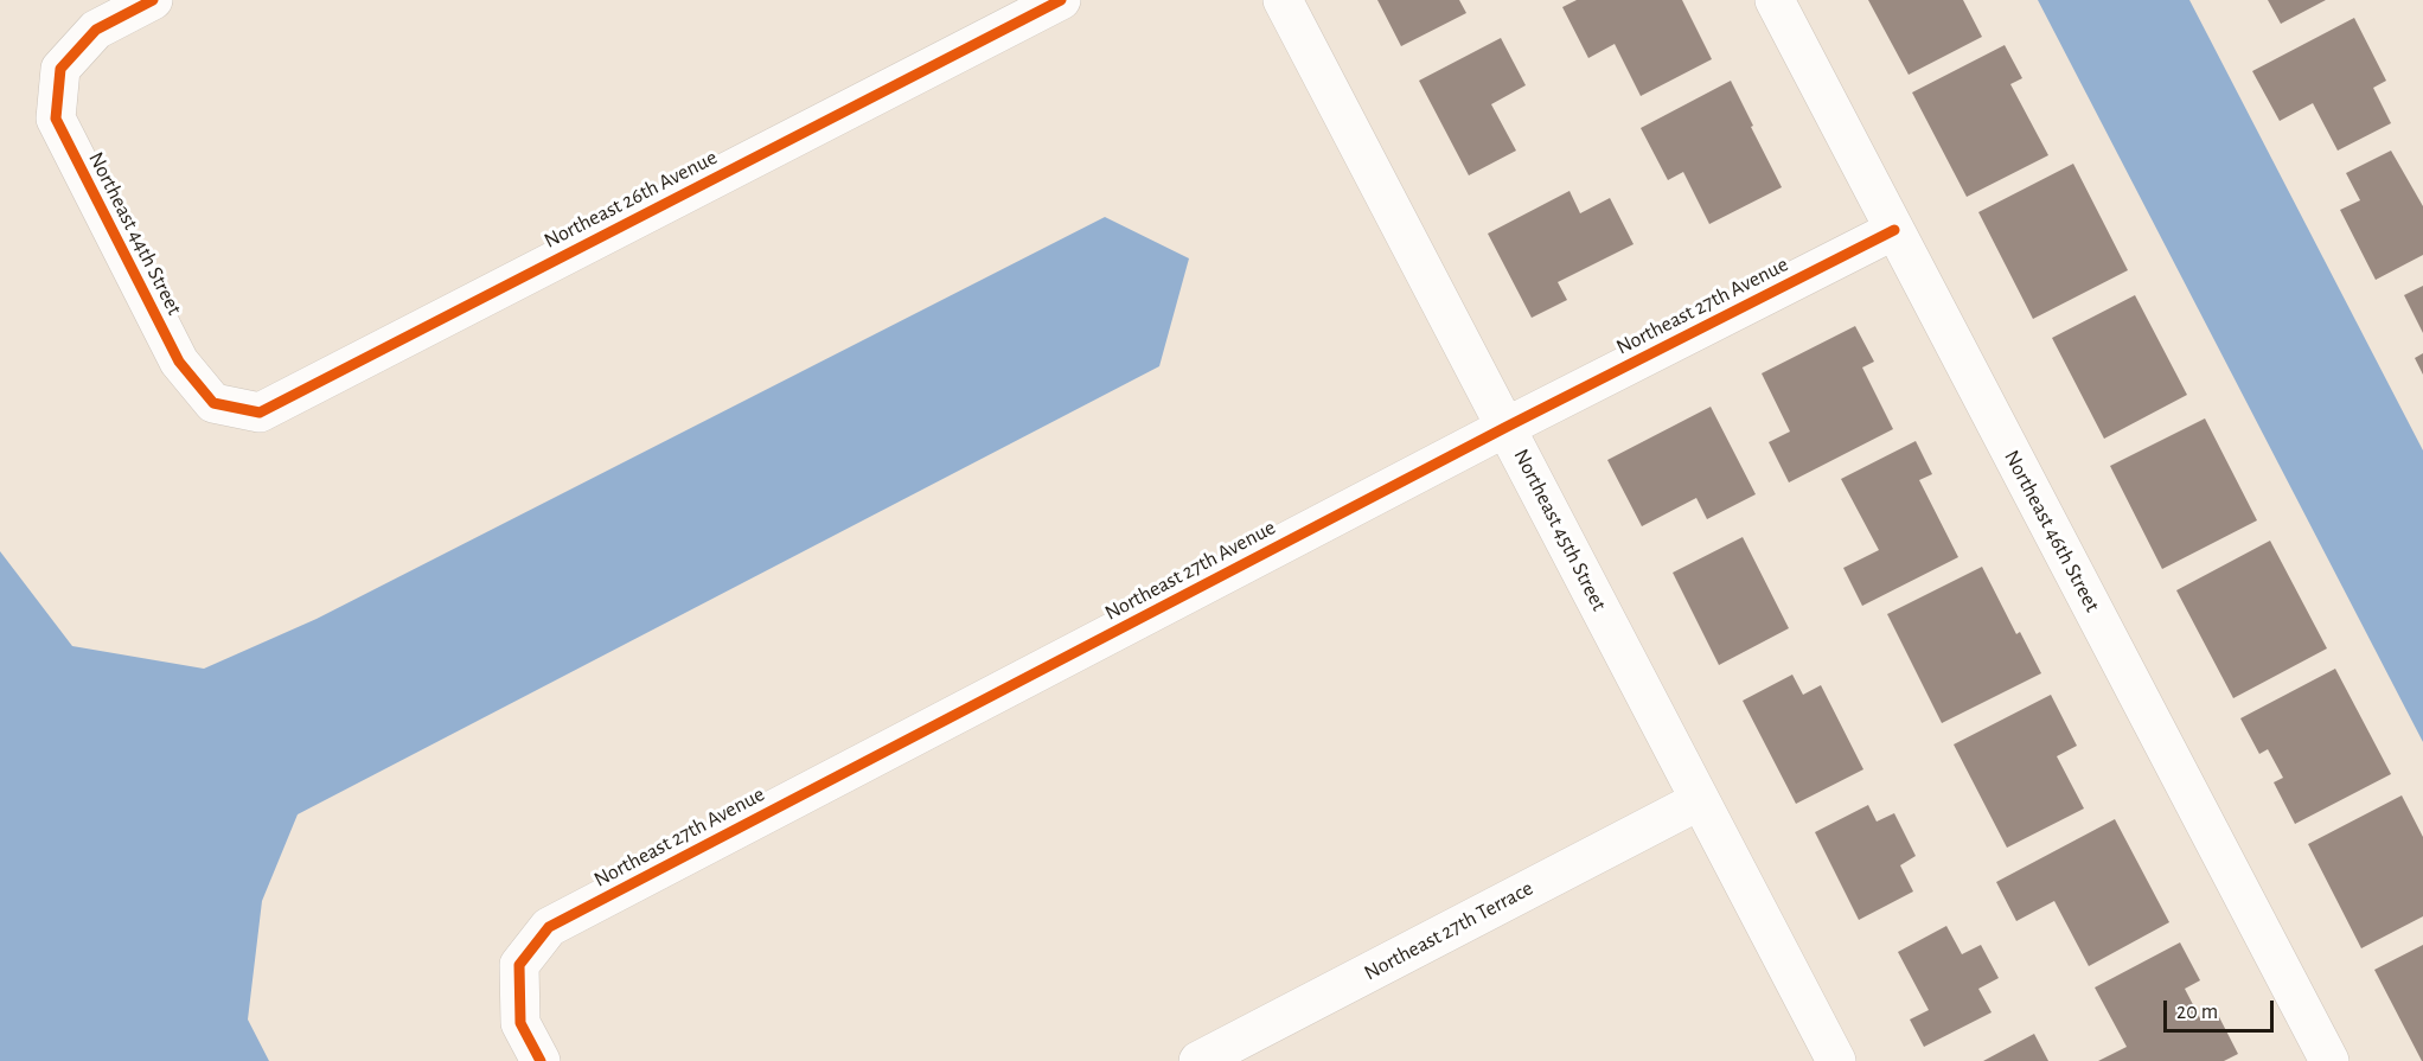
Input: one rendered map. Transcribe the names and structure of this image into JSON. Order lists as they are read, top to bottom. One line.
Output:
{"streets":{"street":["Northeast 26th Avenue","Northeast 44th Street","Northeast 27th Avenue","Northeast 45th Street","Northeast 46th Street","Northeast 27th Terrace"]},"crossings":[["Northeast 26th Avenue","Northeast 44th Street"],["Northeast 27th Avenue","Northeast 45th Street"],["Northeast 27th Avenue","Northeast 46th Street"],["Northeast 45th Street","Northeast 27th Terrace"]],"scale_bar":"20 m"}
